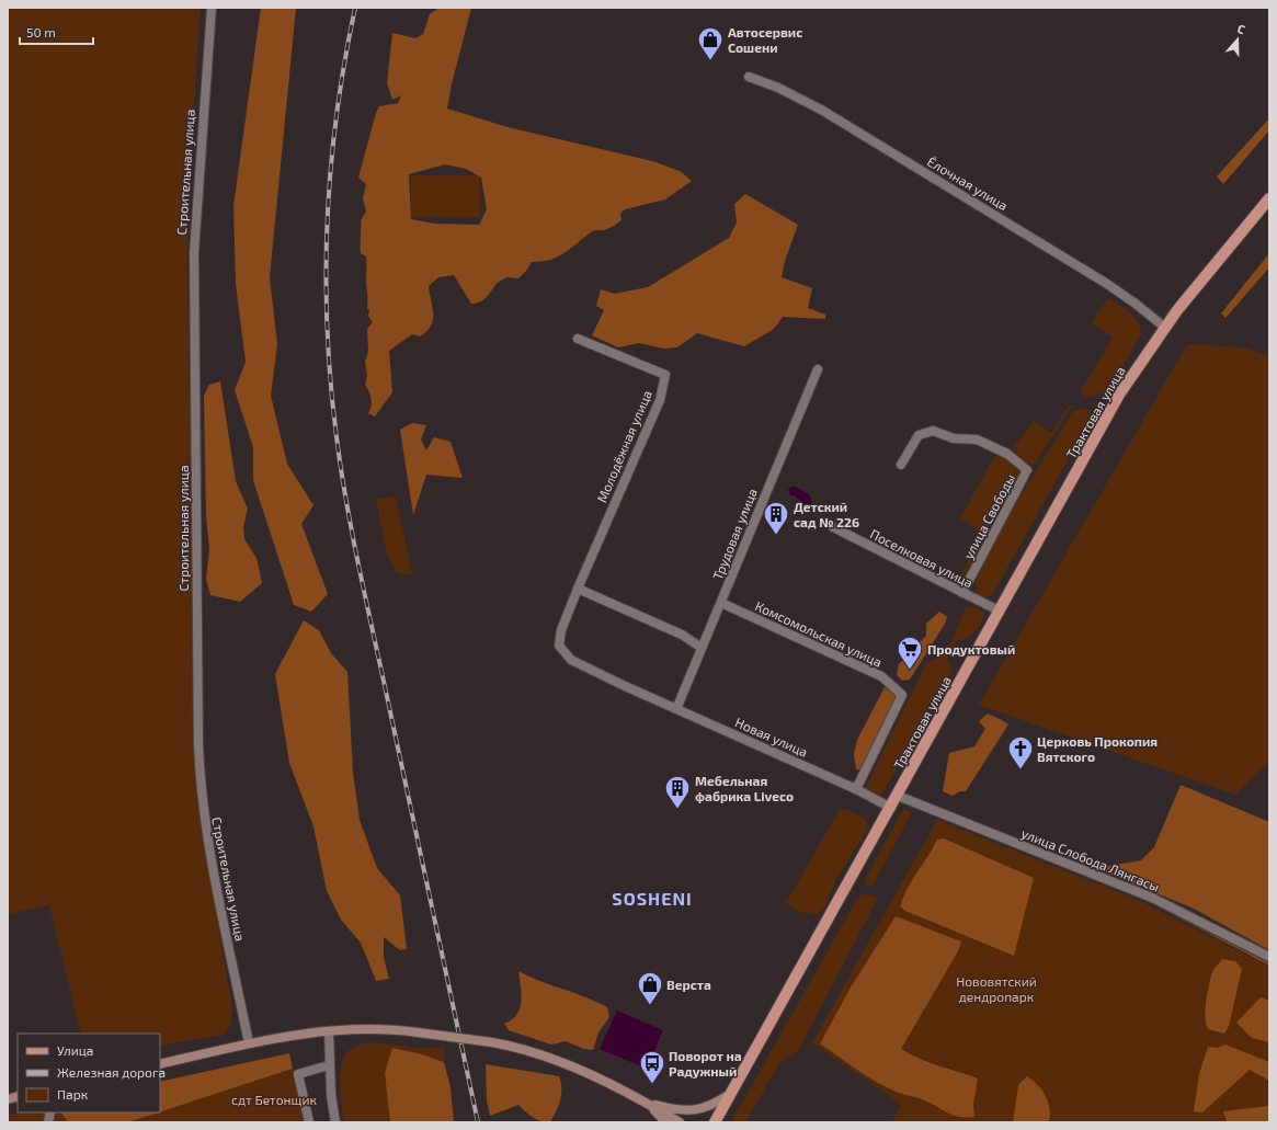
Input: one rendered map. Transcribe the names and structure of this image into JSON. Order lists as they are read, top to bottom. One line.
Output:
{"streets":{"main road":["Трактовая улица"],"street":["Строительная улица","Ёлочная улица","Молодёжная улица","улица Свободы","Трудовая улица","Поселковая улица","Комсомольская улица","Новая улица","улица Слобода Лянгасы"]},"crossings":[["Ёлочная улица","Трактовая улица"],["Трактовая улица","Поселковая улица"],["Трактовая улица","Новая улица"],["Трактовая улица","улица Слобода Лянгасы"],["Молодёжная улица","Трудовая улица"],["Молодёжная улица","Новая улица"],["улица Свободы","Поселковая улица"],["Трудовая улица","Комсомольская улица"],["Трудовая улица","Новая улица"],["Комсомольская улица","Новая улица"]],"districts":["SOSHENI"],"parks":["Нововятский дендропарк","сдт Бетонщик"],"places":{"shop":["Автосервис Сошени","Верста"],"building":["Детский сад № 226","Мебельная фабрика Liveco"],"supermarket":["Продуктовый"],"church":["Церковь Прокопия Вятского"],"bus stop":["Поворот на Радужный"]},"legend":["Улица","Железная дорога","Парк"],"scale_bar":"50 m","north":"top"}
